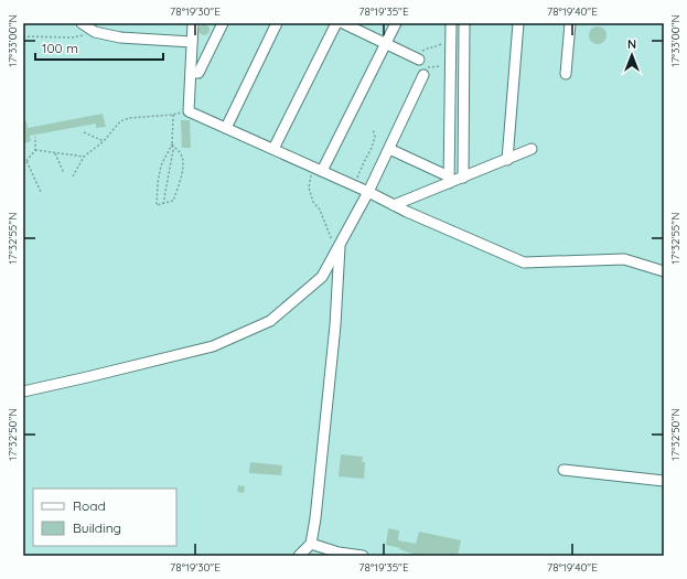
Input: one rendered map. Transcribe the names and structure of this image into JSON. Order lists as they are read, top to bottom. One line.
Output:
{"legend":["Road","Building"],"scale_bar":"100 m","north":"top","coordinates":["78°19'30\"E","78°19'35\"E","78°19'40\"E","17°33'00\"N","17°32'55\"N","17°32'50\"N"]}
